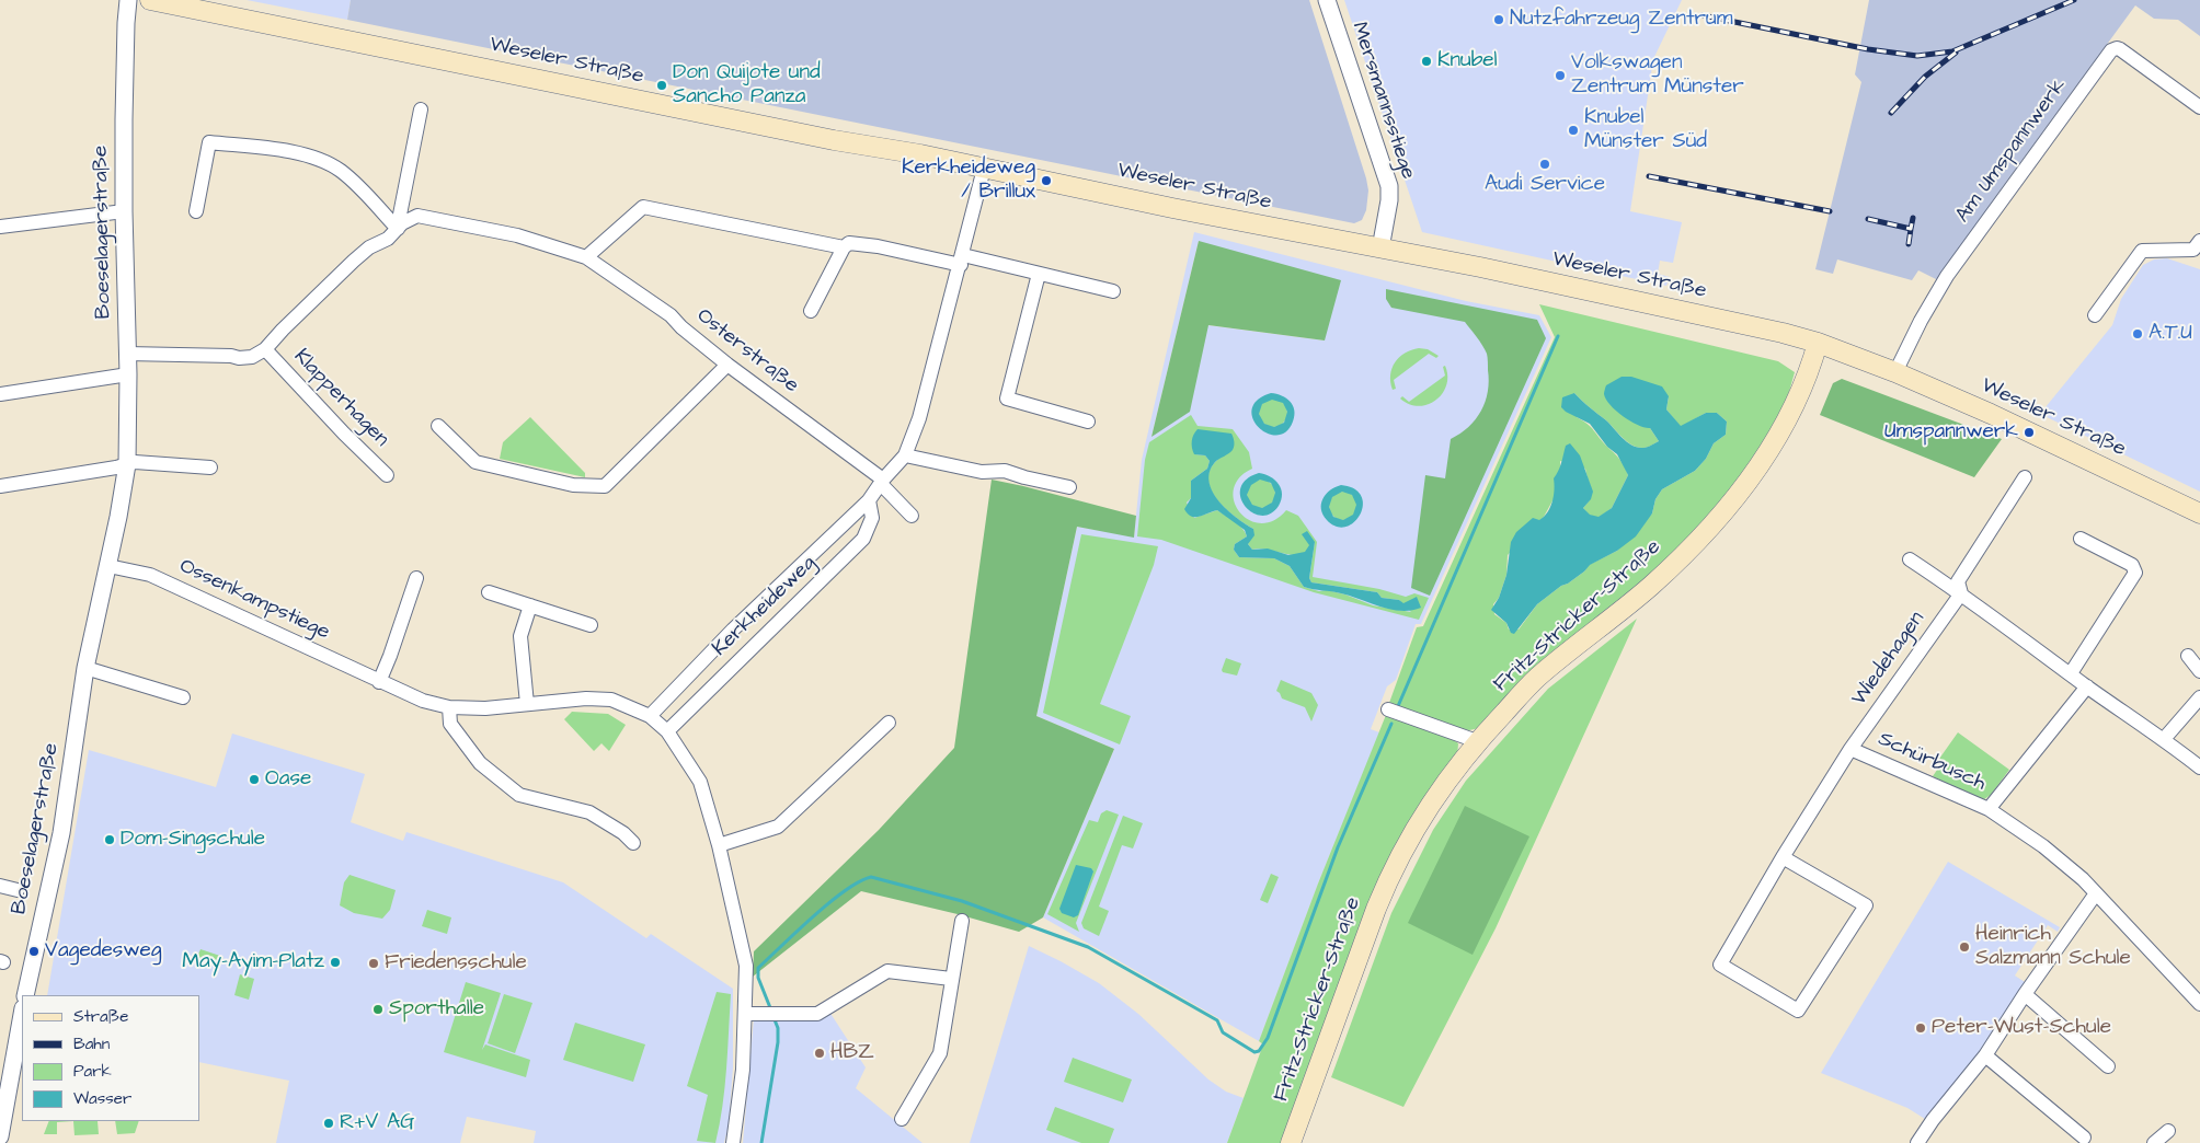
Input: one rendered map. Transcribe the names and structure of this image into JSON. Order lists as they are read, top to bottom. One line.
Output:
{"streets":{"main road":["Weseler Straße","Fritz-Stricker-Straße"],"street":["Mersmannsstiege","Am Umspannwerk","Boeselagerstraße","Osterstraße","Klapperhagen","Ossenkampstiege","Kerkheideweg","Wiedehagen","Schürbusch"]},"crossings":[["Weseler Straße","Mersmannsstiege"],["Weseler Straße","Am Umspannwerk"],["Weseler Straße","Kerkheideweg"],["Weseler Straße","Fritz-Stricker-Straße"],["Boeselagerstraße","Ossenkampstiege"],["Osterstraße","Klapperhagen"],["Osterstraße","Kerkheideweg"],["Ossenkampstiege","Kerkheideweg"],["Wiedehagen","Schürbusch"]],"places":["Nutzfahrzeug Zentrum","Knubel","Volkswagen Zentrum Münster","Don Quijote und Sancho Panza","Knubel Münster Süd","Audi Service","Kerkheideweg / Brillux","A.T.U","Umspannwerk","Oase","Dom-Singschule","Heinrich Salzmann Schule","Vagedesweg","May-Ayim-Platz","Friedensschule","Sporthalle","Peter-Wust-Schule","HBZ","R+V AG"],"legend":["Straße","Bahn","Park","Wasser"]}
